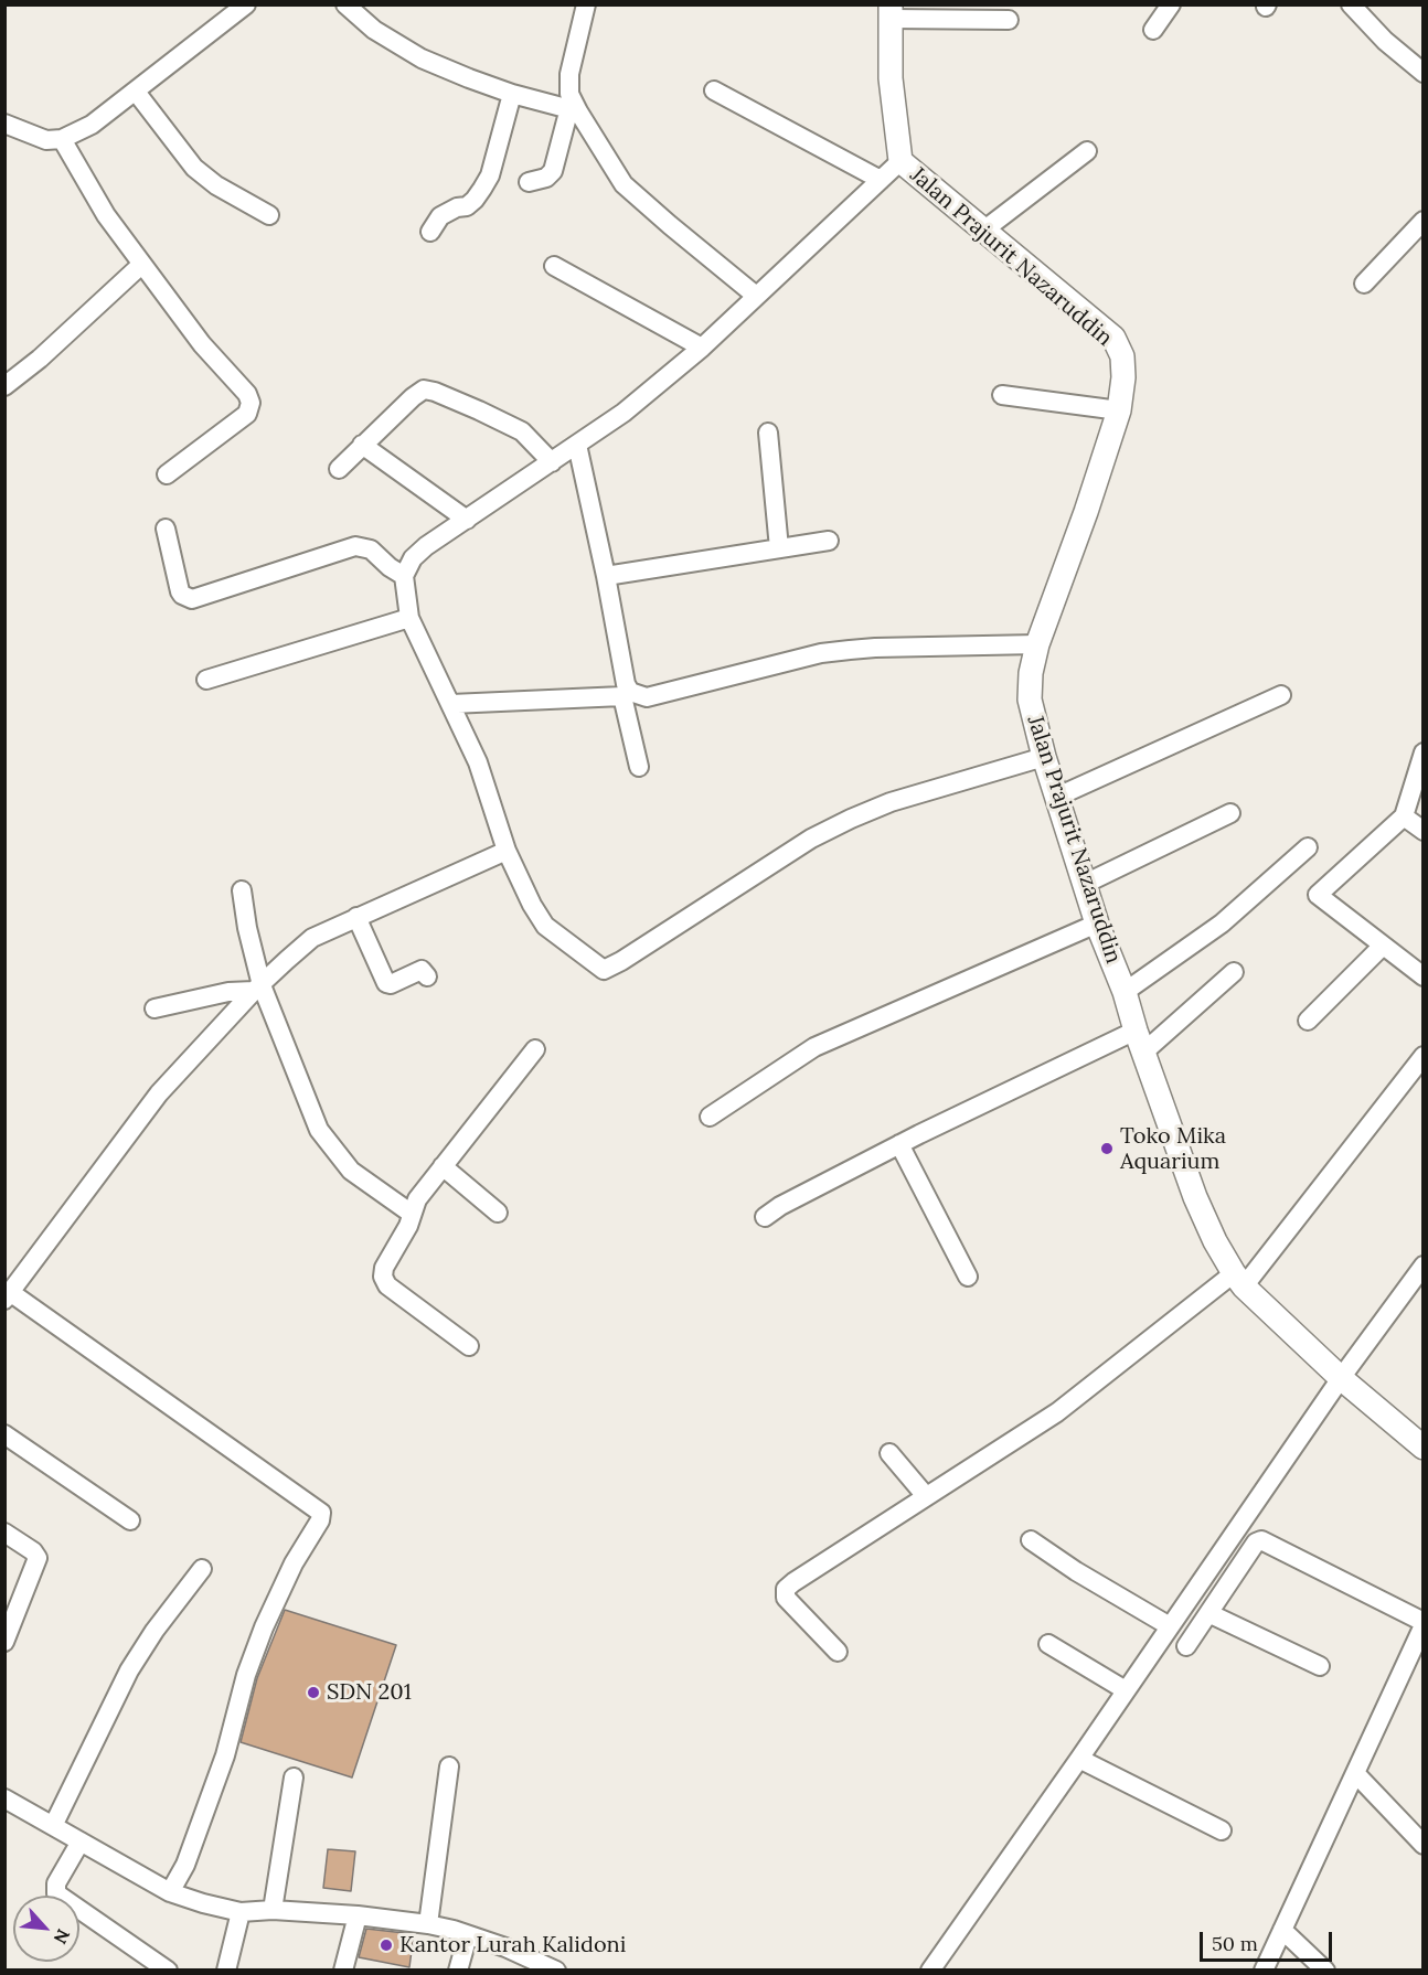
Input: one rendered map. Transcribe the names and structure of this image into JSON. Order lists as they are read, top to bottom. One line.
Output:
{"streets":{"street":["Jalan Prajurit Nazaruddin"]},"places":["Toko Mika Aquarium","SDN 201","Kantor Lurah Kalidoni"],"scale_bar":"50 m","north":"bottom right"}
